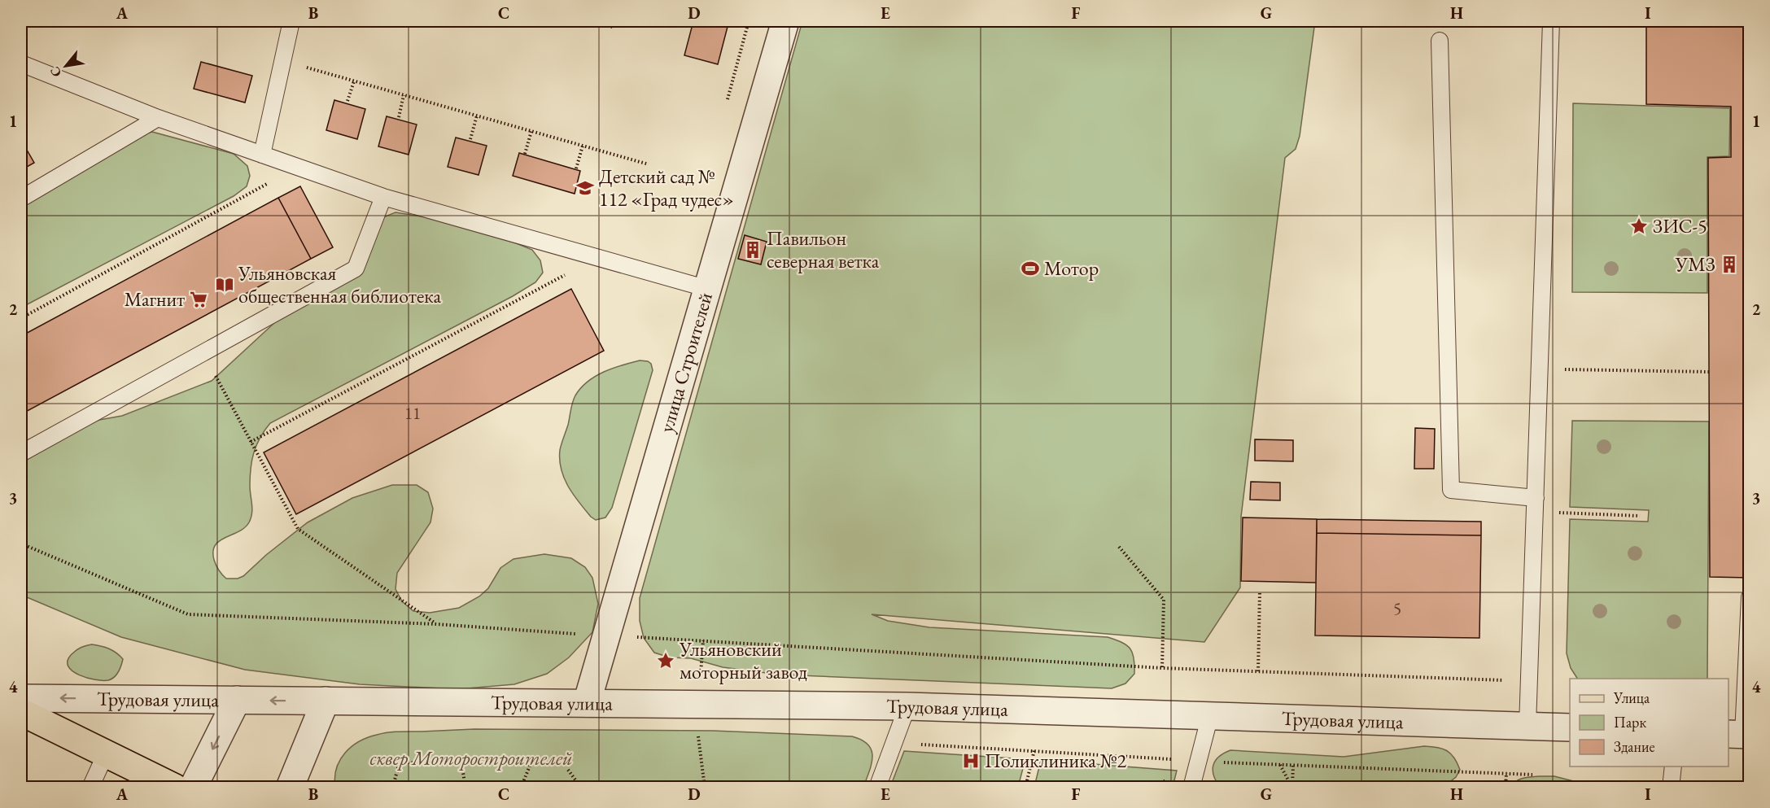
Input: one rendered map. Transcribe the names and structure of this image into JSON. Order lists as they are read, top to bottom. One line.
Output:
{"streets":{"street":["улица Строителей","Трудовая улица"]},"crossings":[["улица Строителей","Трудовая улица"]],"parks":["сквер Моторостроителей"],"places":{"school or university":["Детский сад № 112 «Град чудес»"],"place":["ЗИС-5","Ульяновский моторный завод"],"building":["Павильон северная ветка","УМЗ"],"sports":["Мотор"],"library":["Ульяновская общественная библиотека"],"supermarket":["Магнит"],"hospital":["Поликлиника №2"]},"house_numbers":["11","5"],"legend":["Улица","Парк","Здание"],"north":"bottom left","grid":{"columns":["A","B","C","D","E","F","G","H","I"],"rows":["1","2","3","4"]}}
